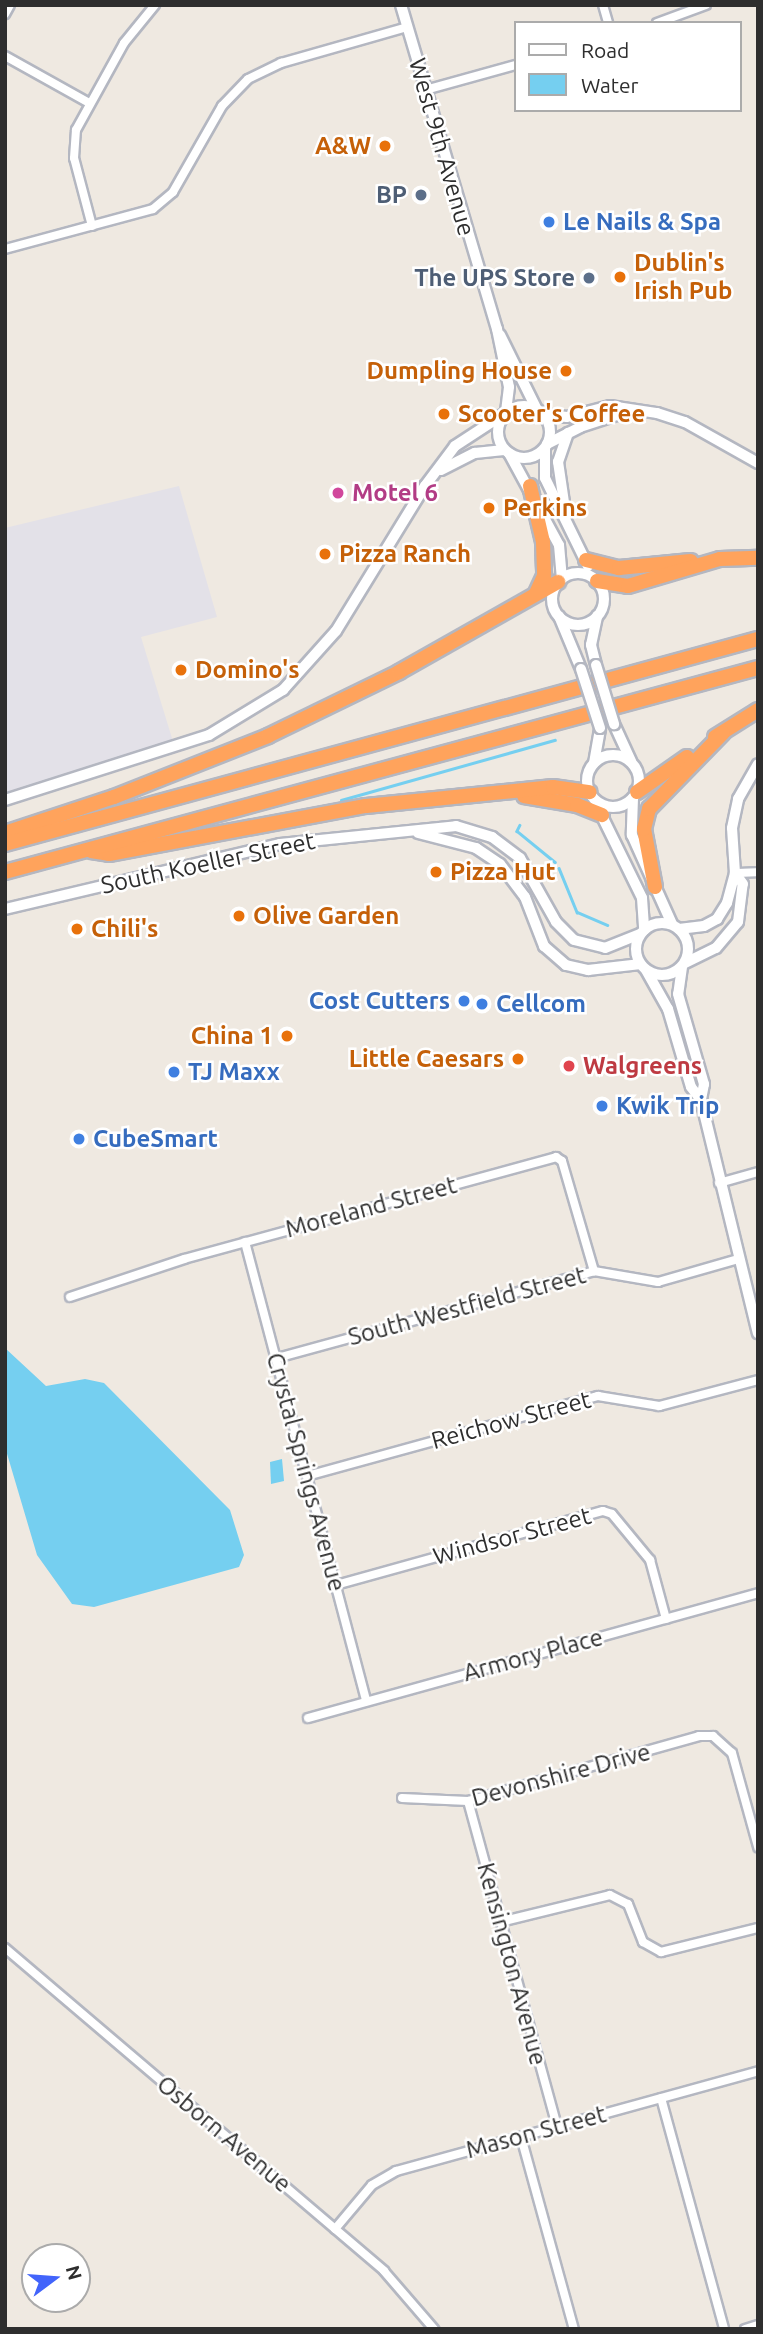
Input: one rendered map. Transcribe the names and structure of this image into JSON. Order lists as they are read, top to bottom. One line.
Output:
{"streets":{"main road":["West 9th Avenue"],"street":["South Koeller Street","Moreland Street","South Westfield Street","Reichow Street","Crystal Springs Avenue","Windsor Street","Armory Place","Devonshire Drive","Kensington Avenue","Mason Street","Osborn Avenue"]},"crossings":[["Moreland Street","South Westfield Street"],["Moreland Street","Crystal Springs Avenue"],["South Westfield Street","Crystal Springs Avenue"],["Reichow Street","Crystal Springs Avenue"],["Crystal Springs Avenue","Windsor Street"],["Crystal Springs Avenue","Armory Place"],["Windsor Street","Armory Place"],["Devonshire Drive","Kensington Avenue"],["Kensington Avenue","Mason Street"],["Mason Street","Osborn Avenue"]],"places":["A&W","BP","Le Nails & Spa","Dublin's Irish Pub","The UPS Store","Dumpling House","Scooter's Coffee","Motel 6","Perkins","Pizza Ranch","Domino's","Pizza Hut","Olive Garden","Chili's","Cost Cutters","Cellcom","China 1","Little Caesars","Walgreens","TJ Maxx","Kwik Trip","CubeSmart"],"legend":["Road","Water"],"north":"right"}
